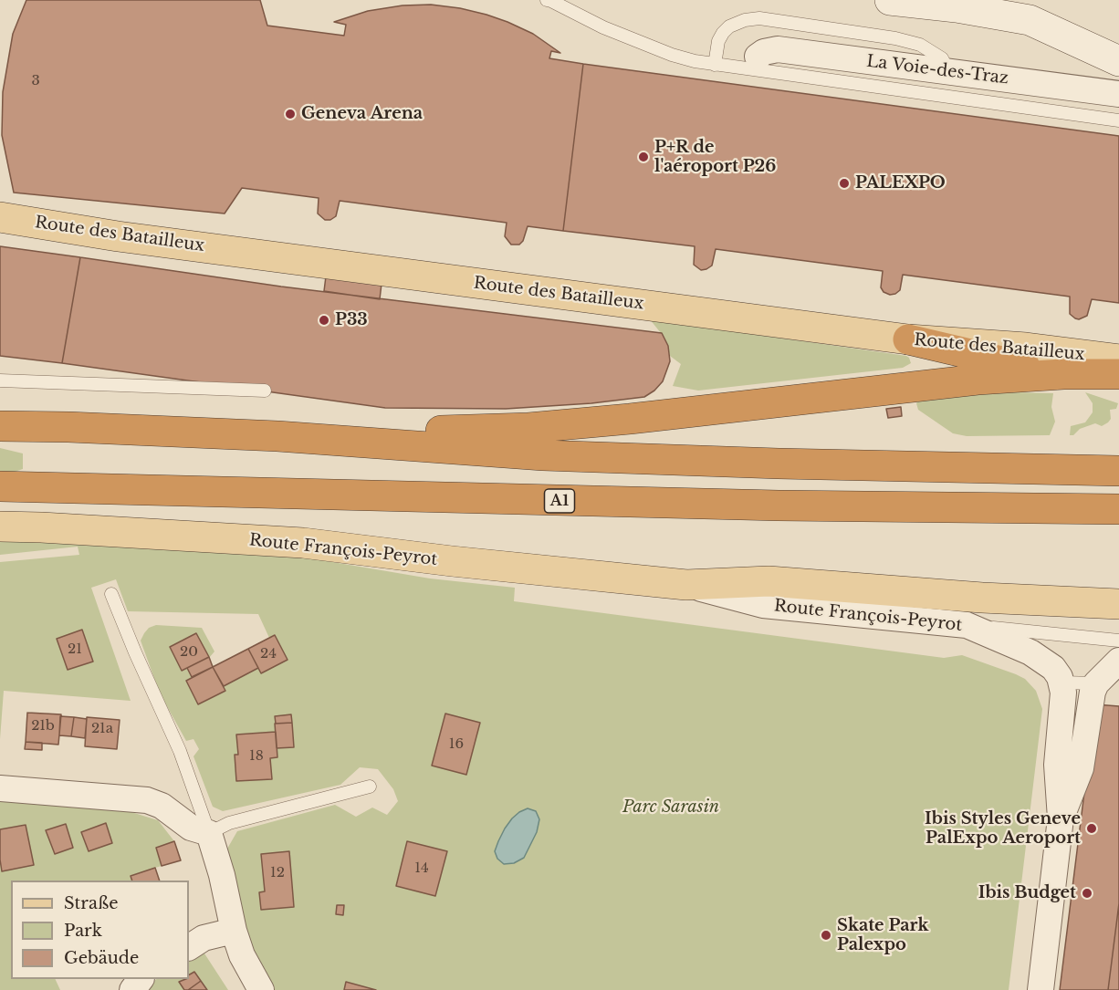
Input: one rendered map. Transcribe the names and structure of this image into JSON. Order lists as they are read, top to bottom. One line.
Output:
{"streets":{"highway":["A1"],"main road":["Route des Batailleux","Route François-Peyrot"],"street":["La Voie-des-Traz"]},"parks":["Parc Sarasin"],"places":["Geneva Arena","P+R de l'aéroport P26","PALEXPO","P33","Ibis Styles Geneve PalExpo Aeroport","Ibis Budget","Skate Park Palexpo"],"house_numbers":["3","21","20","24","21b","21a","16","18","14","12"],"legend":["Straße","Park","Gebäude"]}
